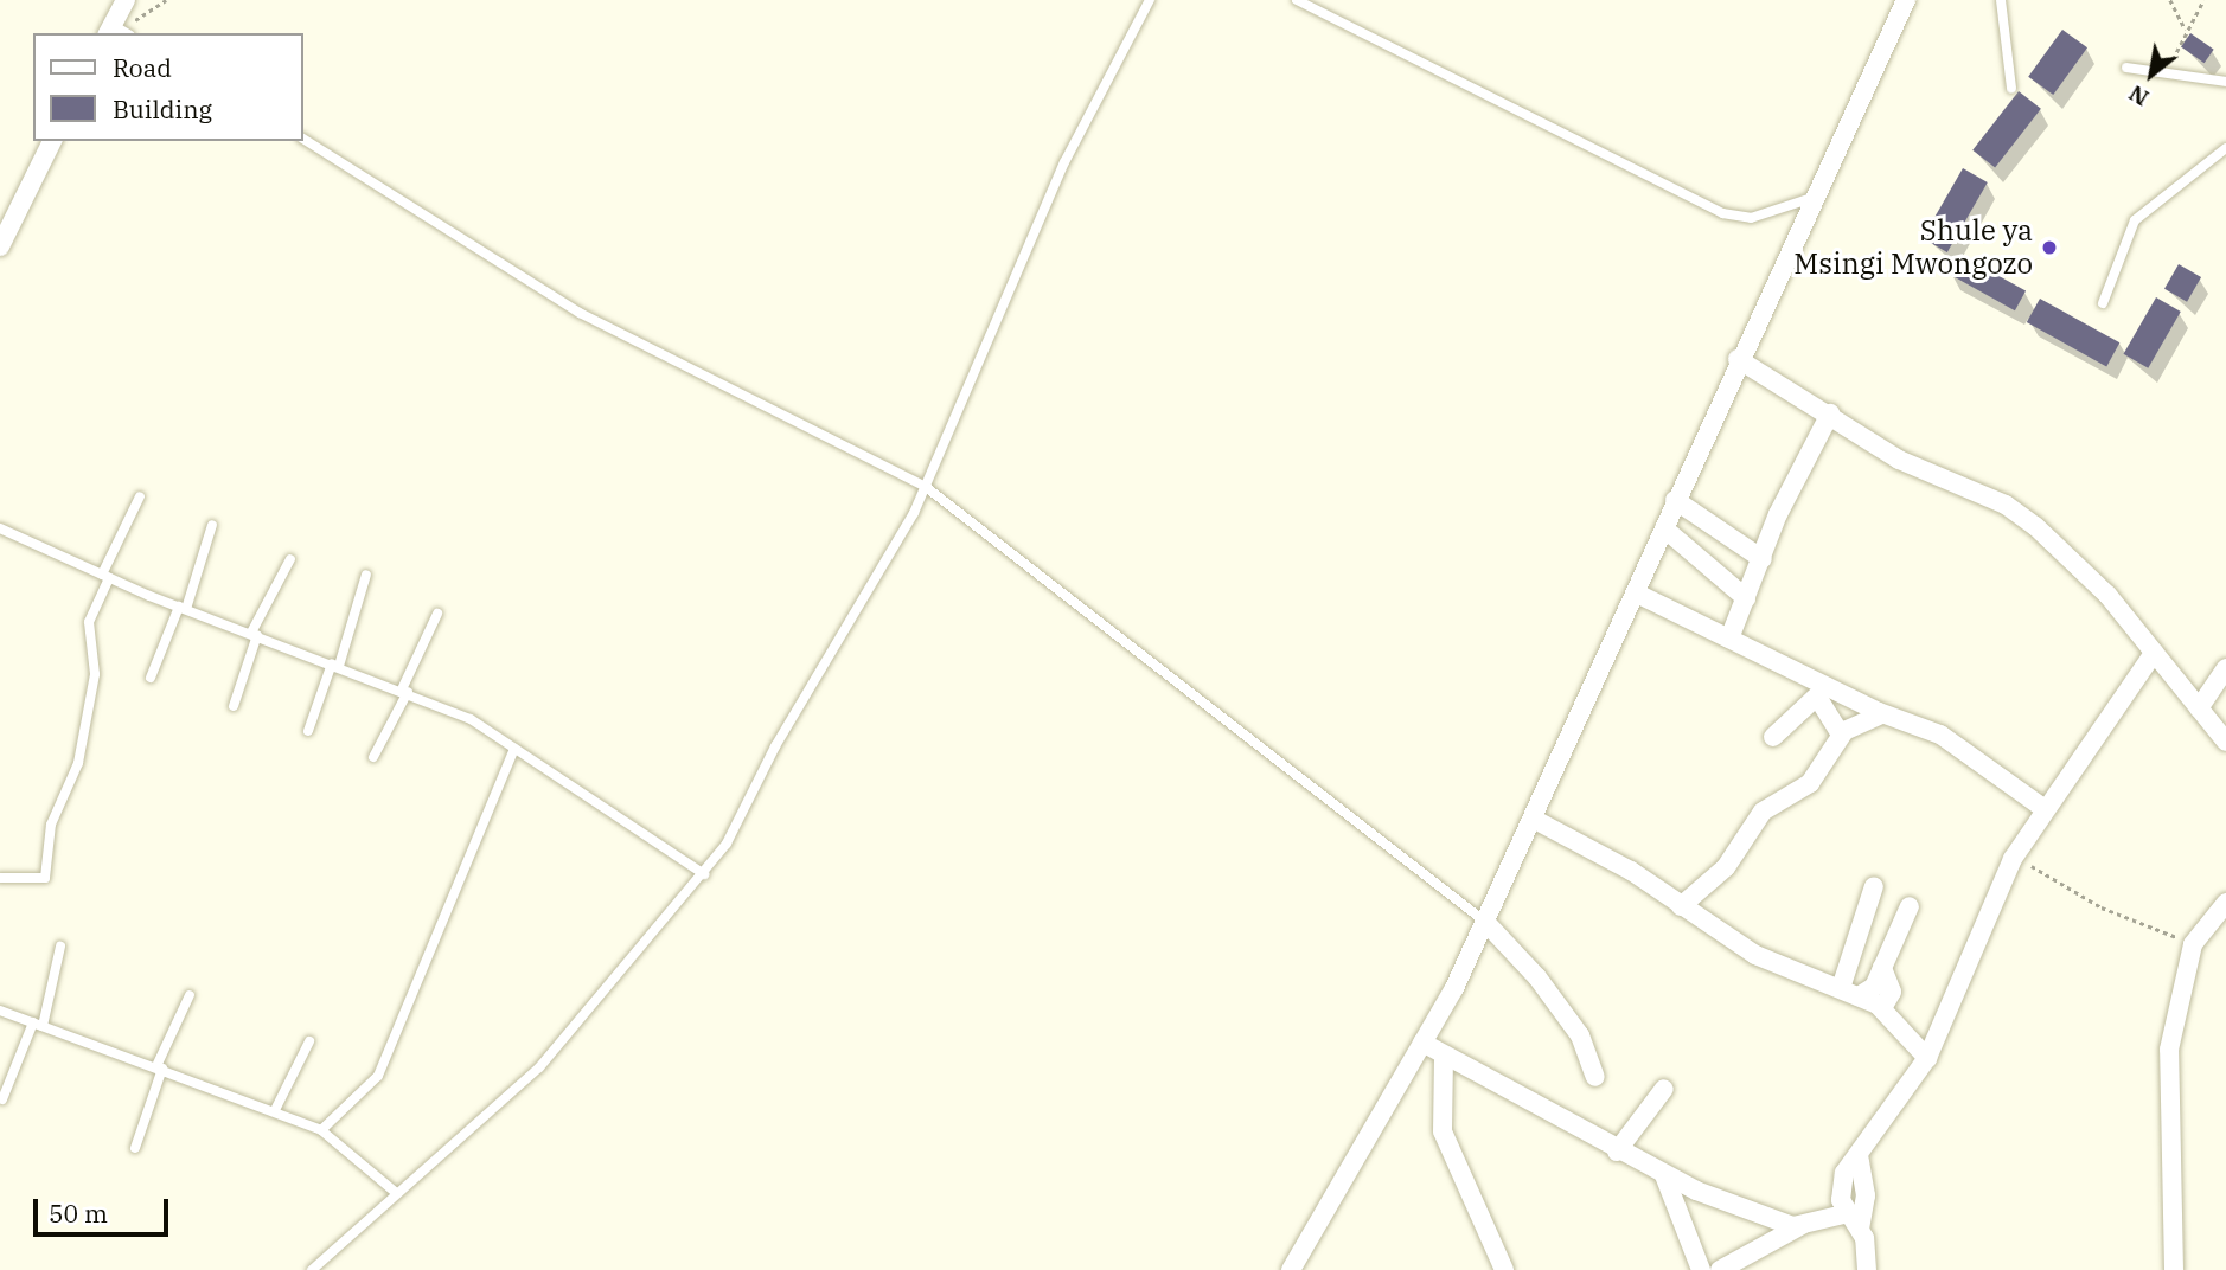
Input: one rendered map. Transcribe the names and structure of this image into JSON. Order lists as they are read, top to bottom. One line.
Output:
{"places":["Shule ya Msingi Mwongozo"],"legend":["Road","Building"],"scale_bar":"50 m","north":"bottom left"}
